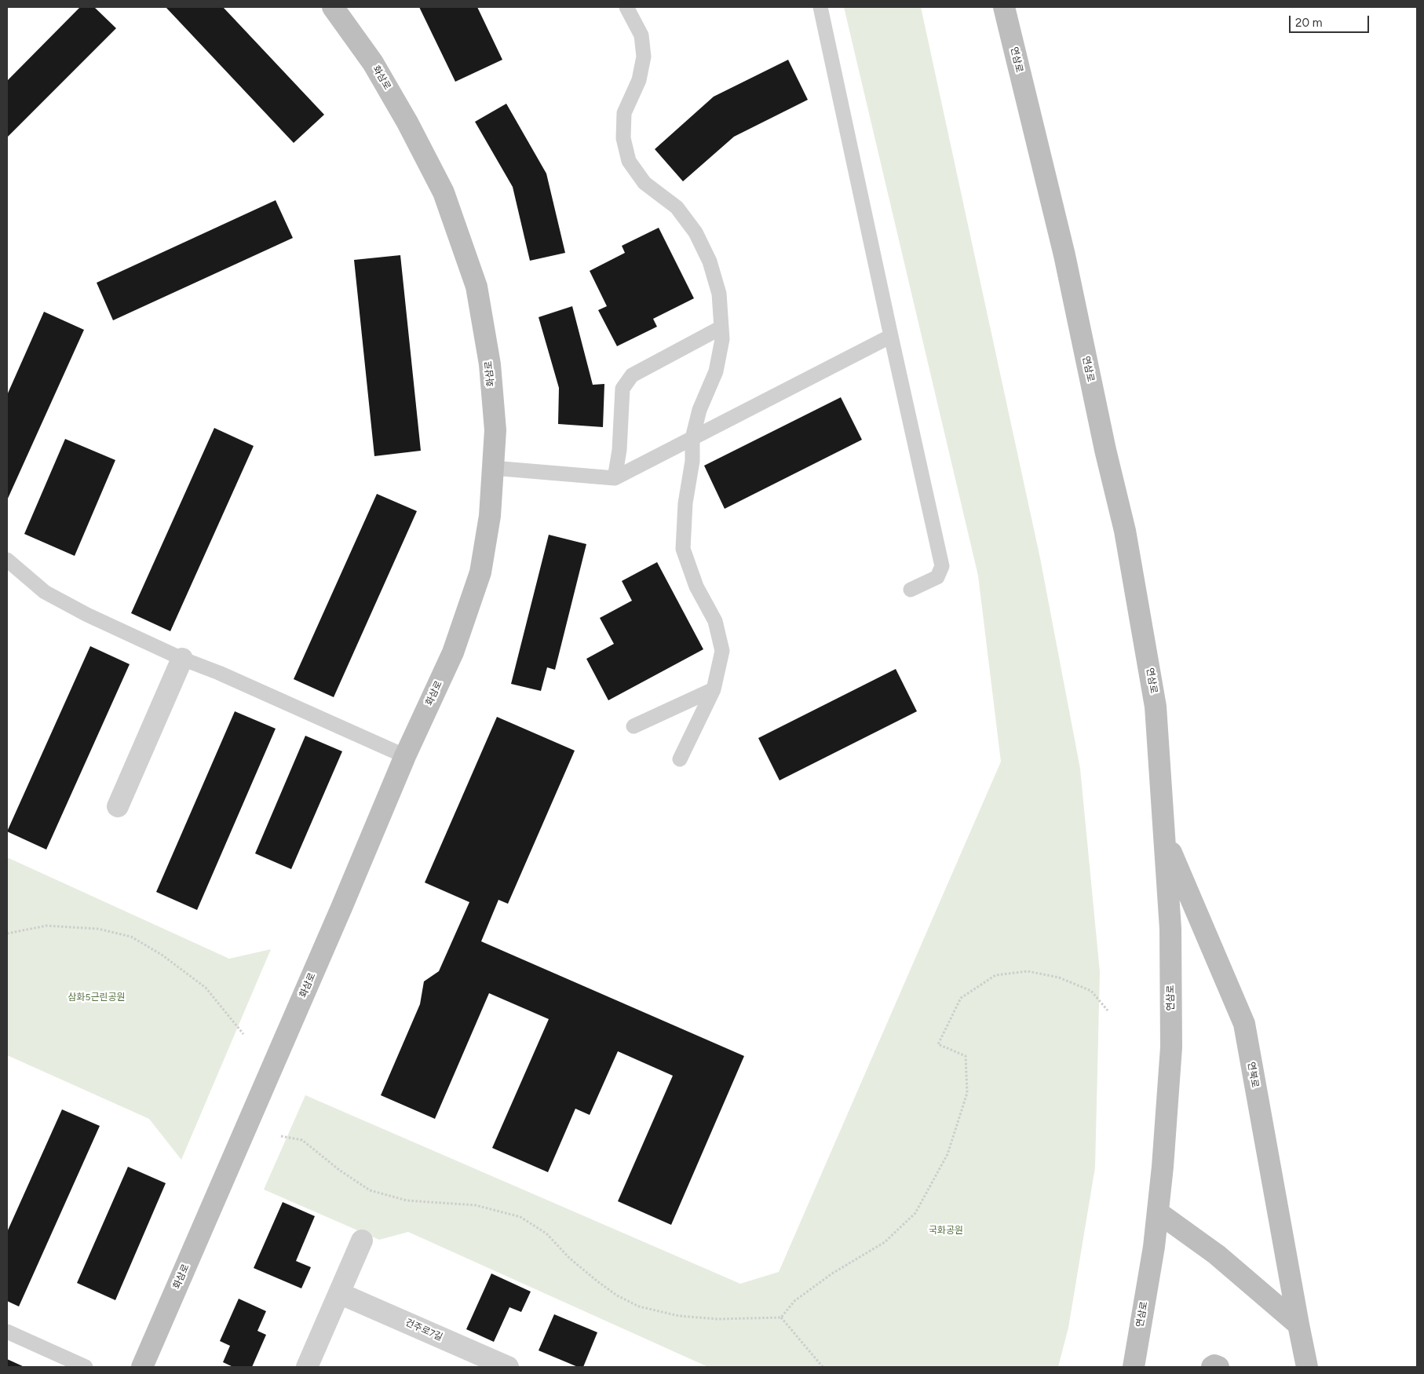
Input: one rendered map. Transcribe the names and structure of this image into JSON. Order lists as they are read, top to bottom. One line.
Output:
{"streets":{"main road":["연삼로","화삼로","연북로"],"street":["건주로7길"]},"crossings":[["연삼로","연북로"]],"parks":["삼화5근린공원","국화공원"],"scale_bar":"20 m"}
